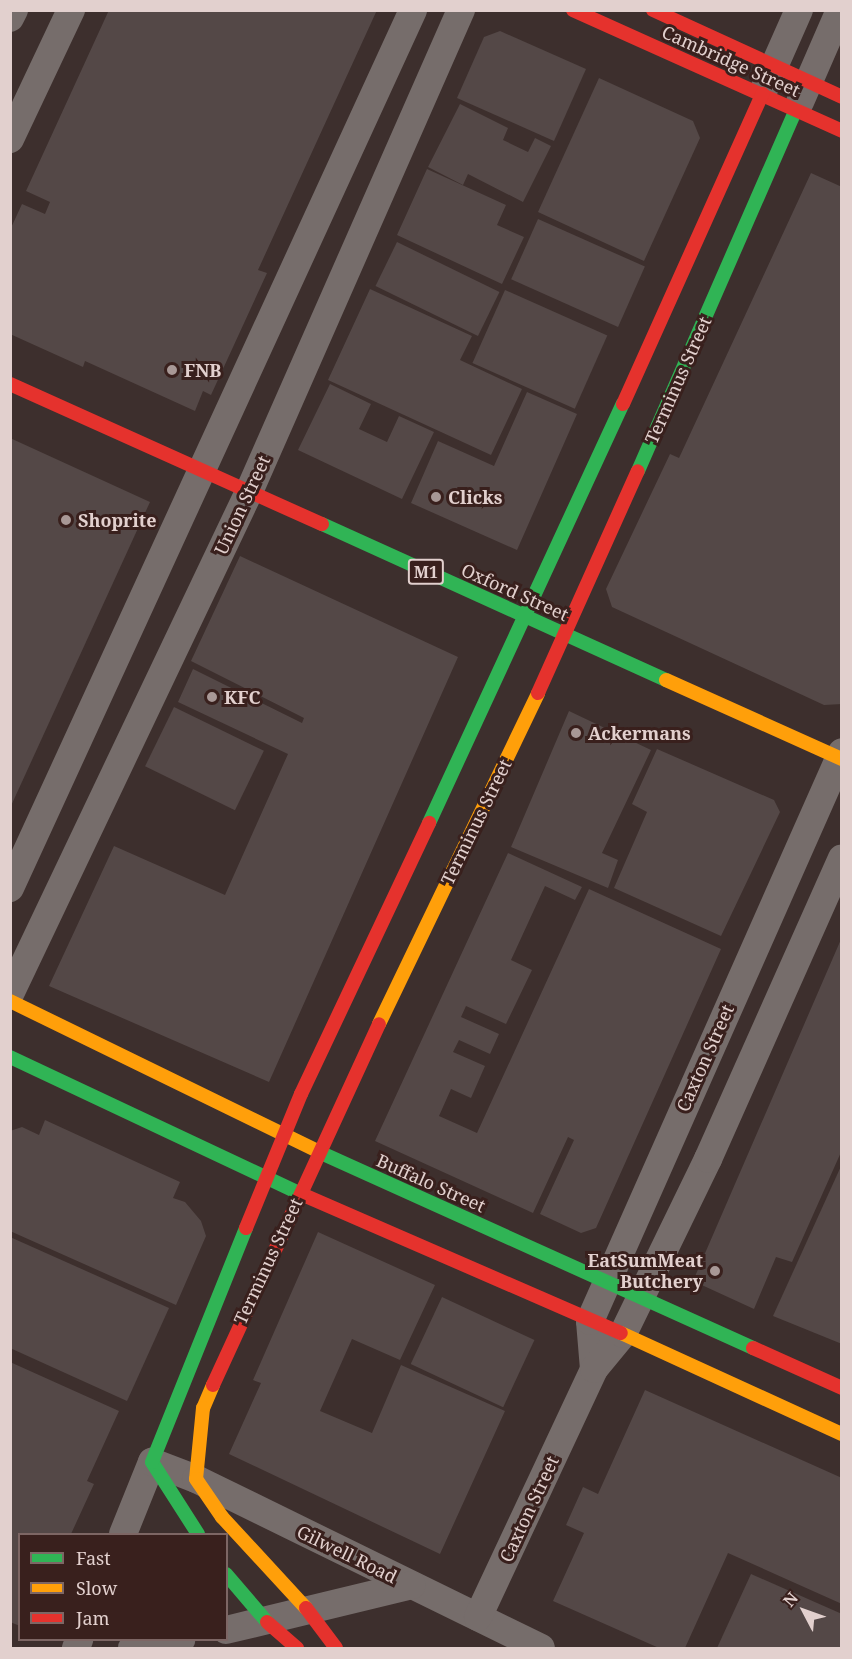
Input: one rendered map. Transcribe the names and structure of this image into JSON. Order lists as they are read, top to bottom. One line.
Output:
{"streets":{"street":["Cambridge Street","Terminus Street","Union Street","M1","Oxford Street","Caxton Street","Buffalo Street","Gilwell Road"]},"crossings":[["Cambridge Street","Terminus Street"],["Terminus Street","Oxford Street"],["Terminus Street","Buffalo Street"],["Terminus Street","Gilwell Road"],["Union Street","Oxford Street"],["Oxford Street","Caxton Street"],["Caxton Street","Buffalo Street"],["Caxton Street","Gilwell Road"]],"places":["FNB","Clicks","Shoprite","KFC","Ackermans","EatSumMeat Butchery"],"legend":["Fast","Slow","Jam"],"north":"top left"}
